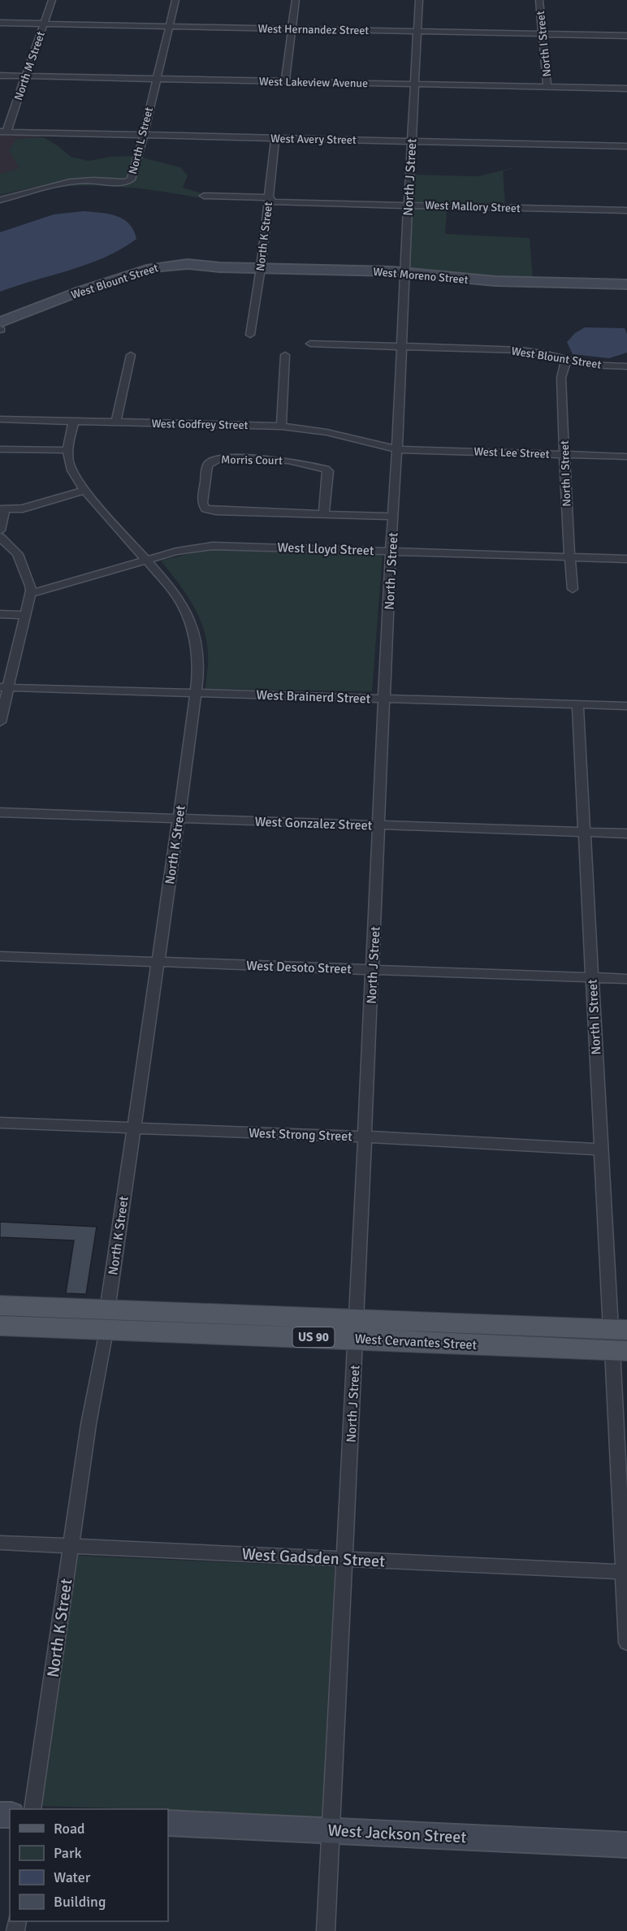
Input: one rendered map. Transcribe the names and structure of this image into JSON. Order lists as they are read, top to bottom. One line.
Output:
{"streets":{"main road":["US 90","West Cervantes Street"],"street":["West Hernandez Street","North I Street","North M Street","West Lakeview Avenue","West Avery Street","North L Street","North J Street","West Mallory Street","North K Street","West Moreno Street","West Blount Street","West Godfrey Street","West Lee Street","Morris Court","West Lloyd Street","West Brainerd Street","West Gonzalez Street","West Desoto Street","West Strong Street","West Gadsden Street","West Jackson Street"]},"crossings":[["West Hernandez Street","North I Street"],["West Hernandez Street","North M Street"],["West Hernandez Street","North L Street"],["West Hernandez Street","North J Street"],["North I Street","West Lakeview Avenue"],["North I Street","West Blount Street"],["North I Street","West Lee Street"],["North I Street","West Lloyd Street"],["North I Street","West Brainerd Street"],["North I Street","West Gonzalez Street"],["North I Street","West Desoto Street"],["North I Street","West Strong Street"],["North I Street","West Cervantes Street"],["North I Street","West Gadsden Street"],["North M Street","West Lakeview Avenue"],["North M Street","West Avery Street"],["West Lakeview Avenue","North L Street"],["West Lakeview Avenue","North J Street"],["West Avery Street","North L Street"],["West Avery Street","North J Street"],["West Avery Street","North K Street"],["North J Street","West Mallory Street"],["North J Street","West Moreno Street"],["North J Street","West Blount Street"],["North J Street","West Godfrey Street"],["North J Street","West Lee Street"],["North J Street","Morris Court"],["North J Street","West Lloyd Street"],["North J Street","West Brainerd Street"],["North J Street","West Gonzalez Street"],["North J Street","West Desoto Street"],["North J Street","West Strong Street"],["North J Street","West Cervantes Street"],["North J Street","West Gadsden Street"],["North J Street","West Jackson Street"],["West Mallory Street","North K Street"],["North K Street","West Moreno Street"],["North K Street","West Godfrey Street"],["North K Street","West Lloyd Street"],["North K Street","West Brainerd Street"],["North K Street","West Gonzalez Street"],["North K Street","West Desoto Street"],["North K Street","West Strong Street"],["North K Street","West Cervantes Street"],["North K Street","West Gadsden Street"],["West Moreno Street","West Blount Street"],["West Godfrey Street","West Lee Street"]],"legend":["Road","Park","Water","Building"]}
